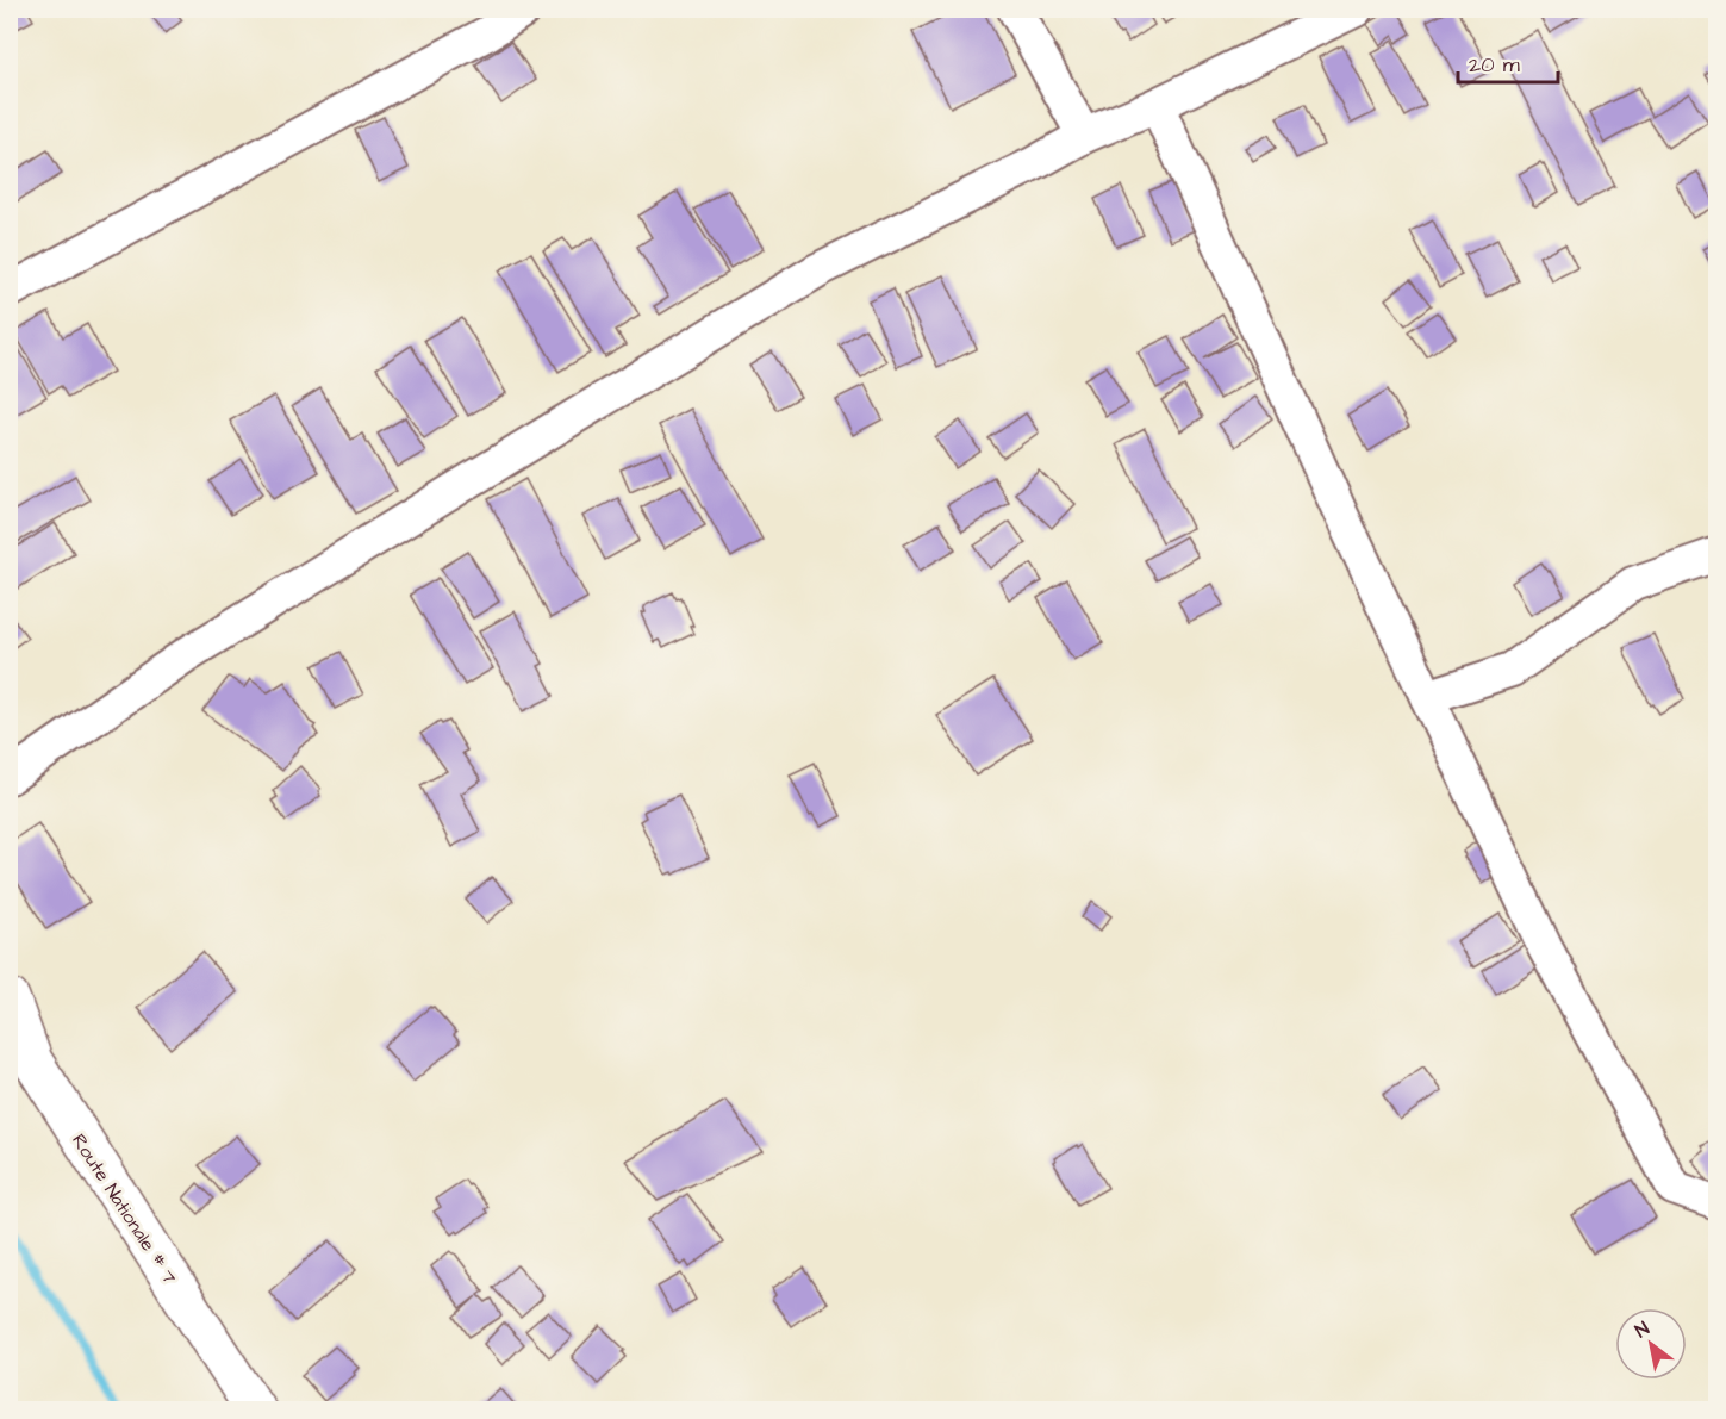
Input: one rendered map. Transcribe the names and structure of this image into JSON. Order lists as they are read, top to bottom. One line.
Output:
{"streets":{"main road":["Route Nationale # 7"]},"scale_bar":"20 m","north":"top left"}
